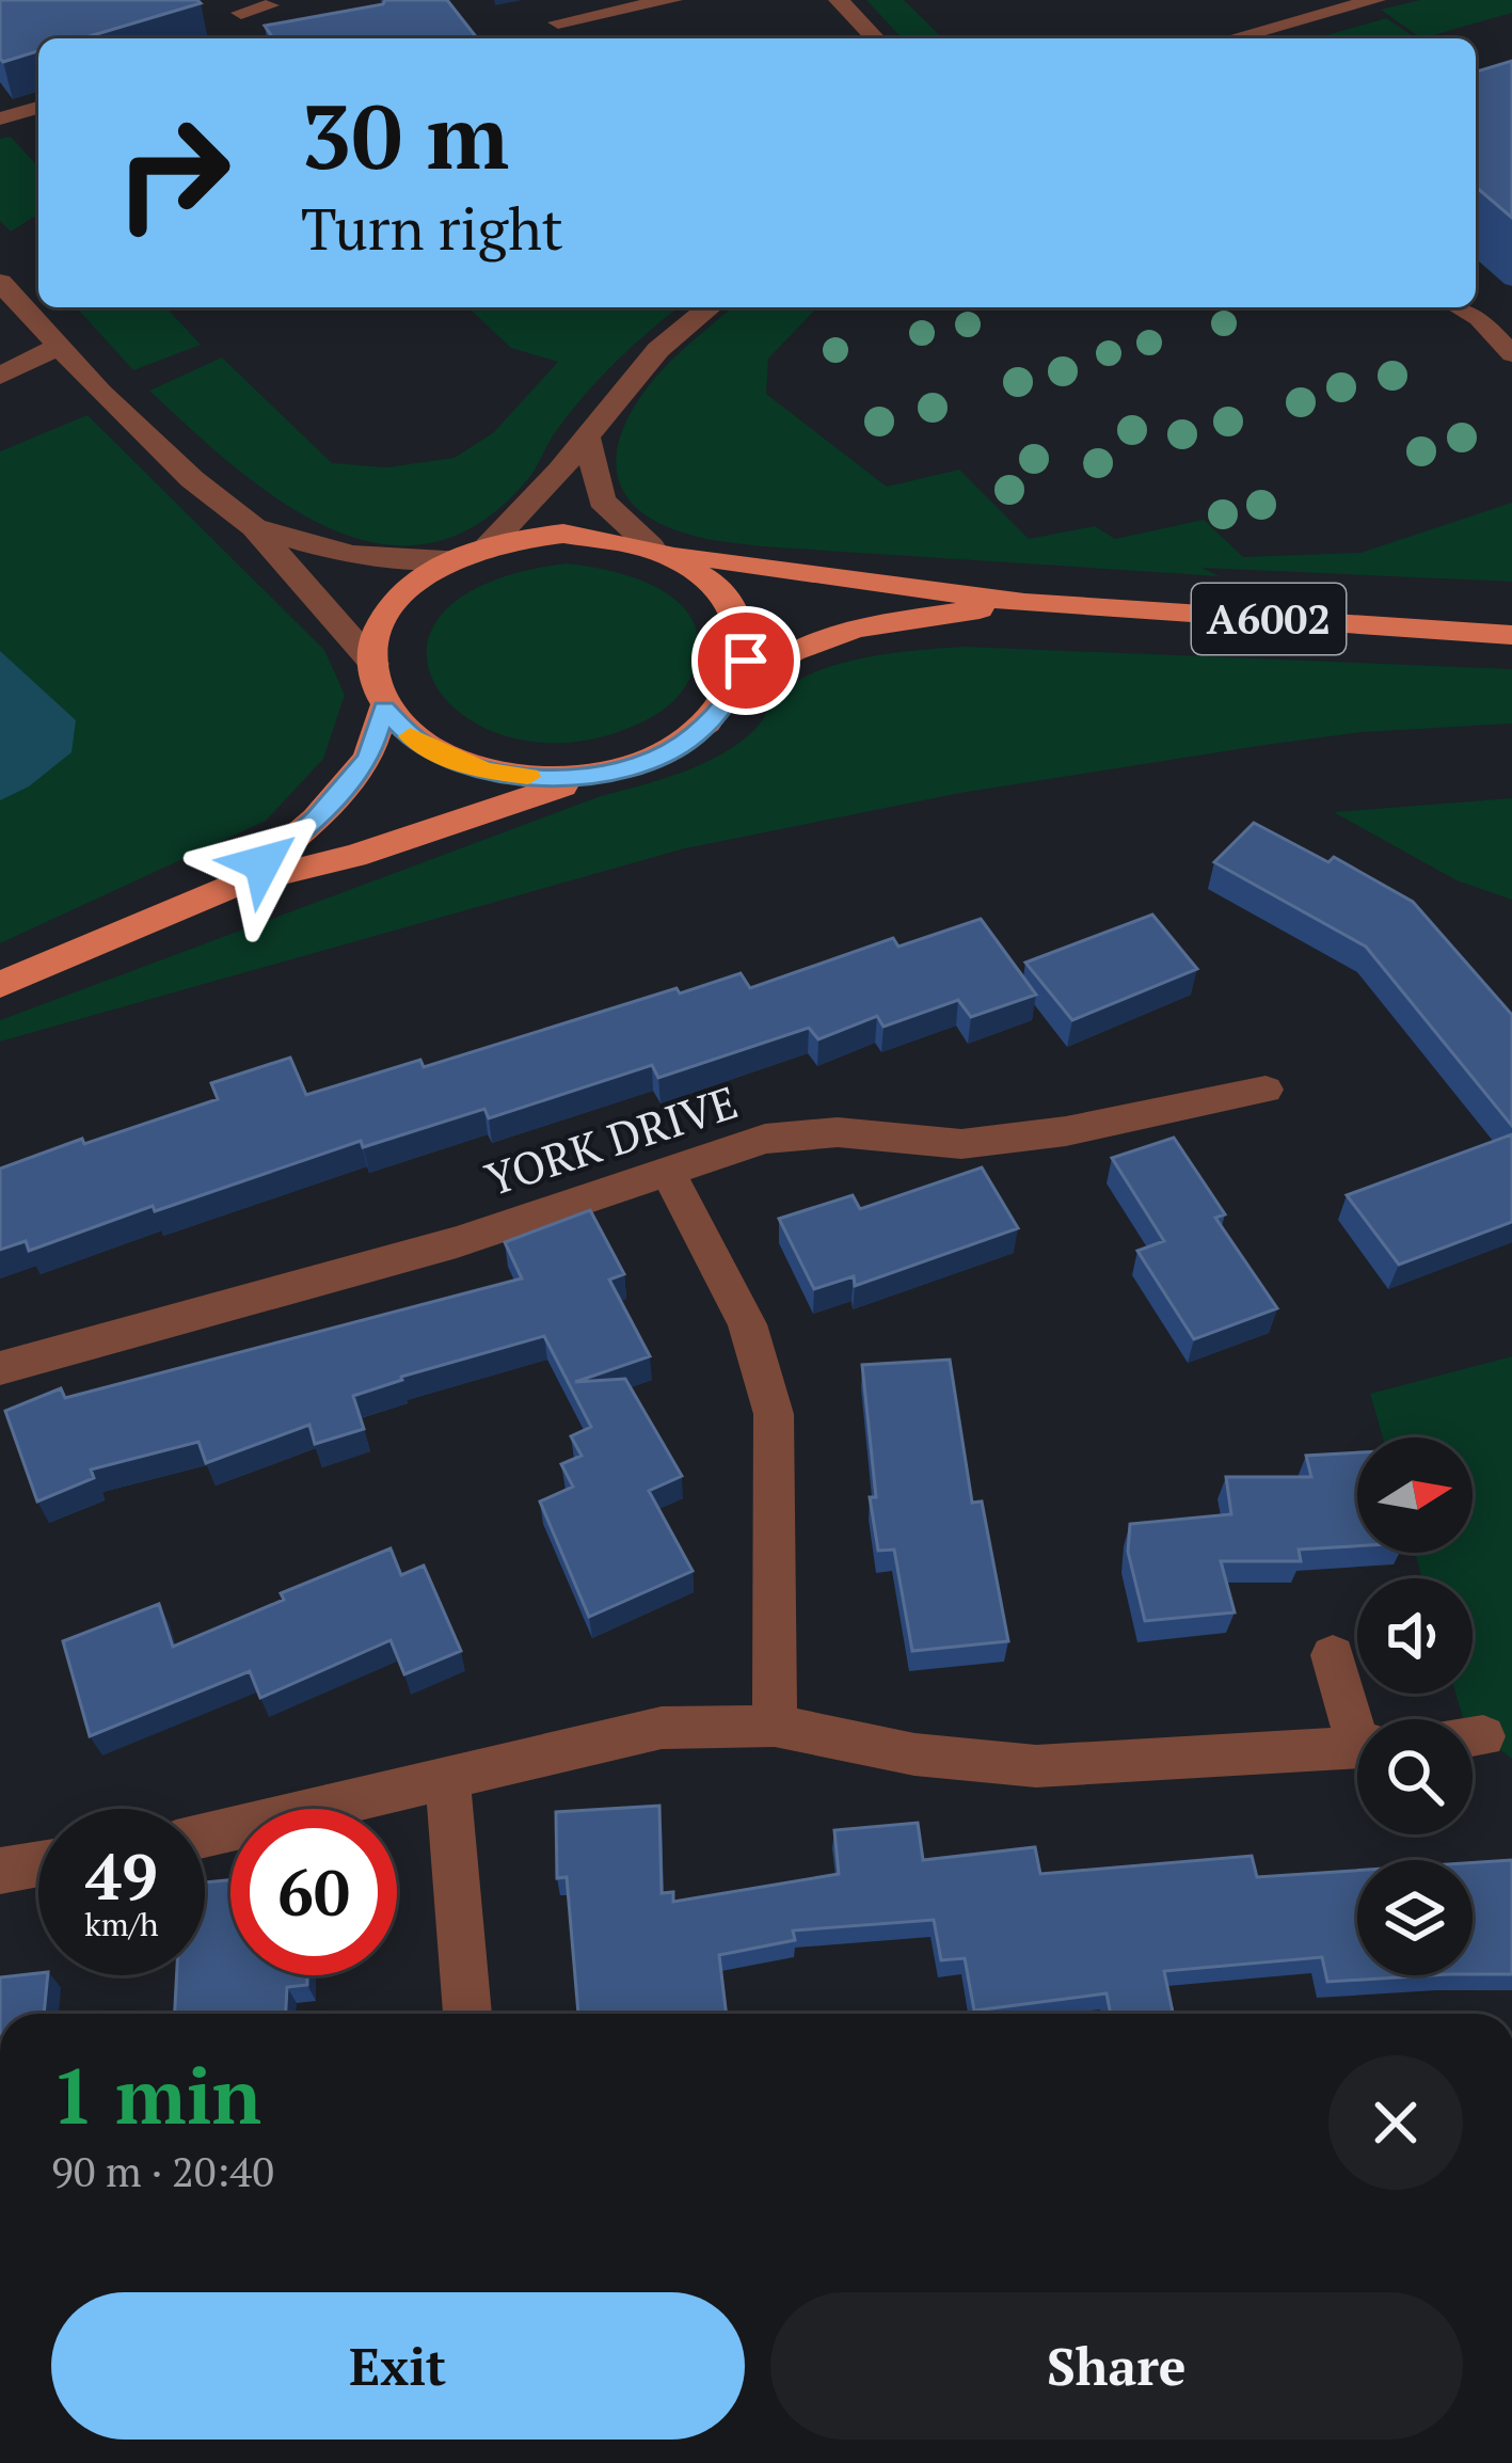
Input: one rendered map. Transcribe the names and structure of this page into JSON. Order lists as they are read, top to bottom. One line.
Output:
{"streets":{"main road":["A6002"],"street":["YORK DRIVE"]},"north":"right","page":{"turn":["30 m","Turn right"],"speed":"49 km/h","limit":"60","heading":["1 min","90 m · 20:40"],"buttons":["Exit","Share"]}}
